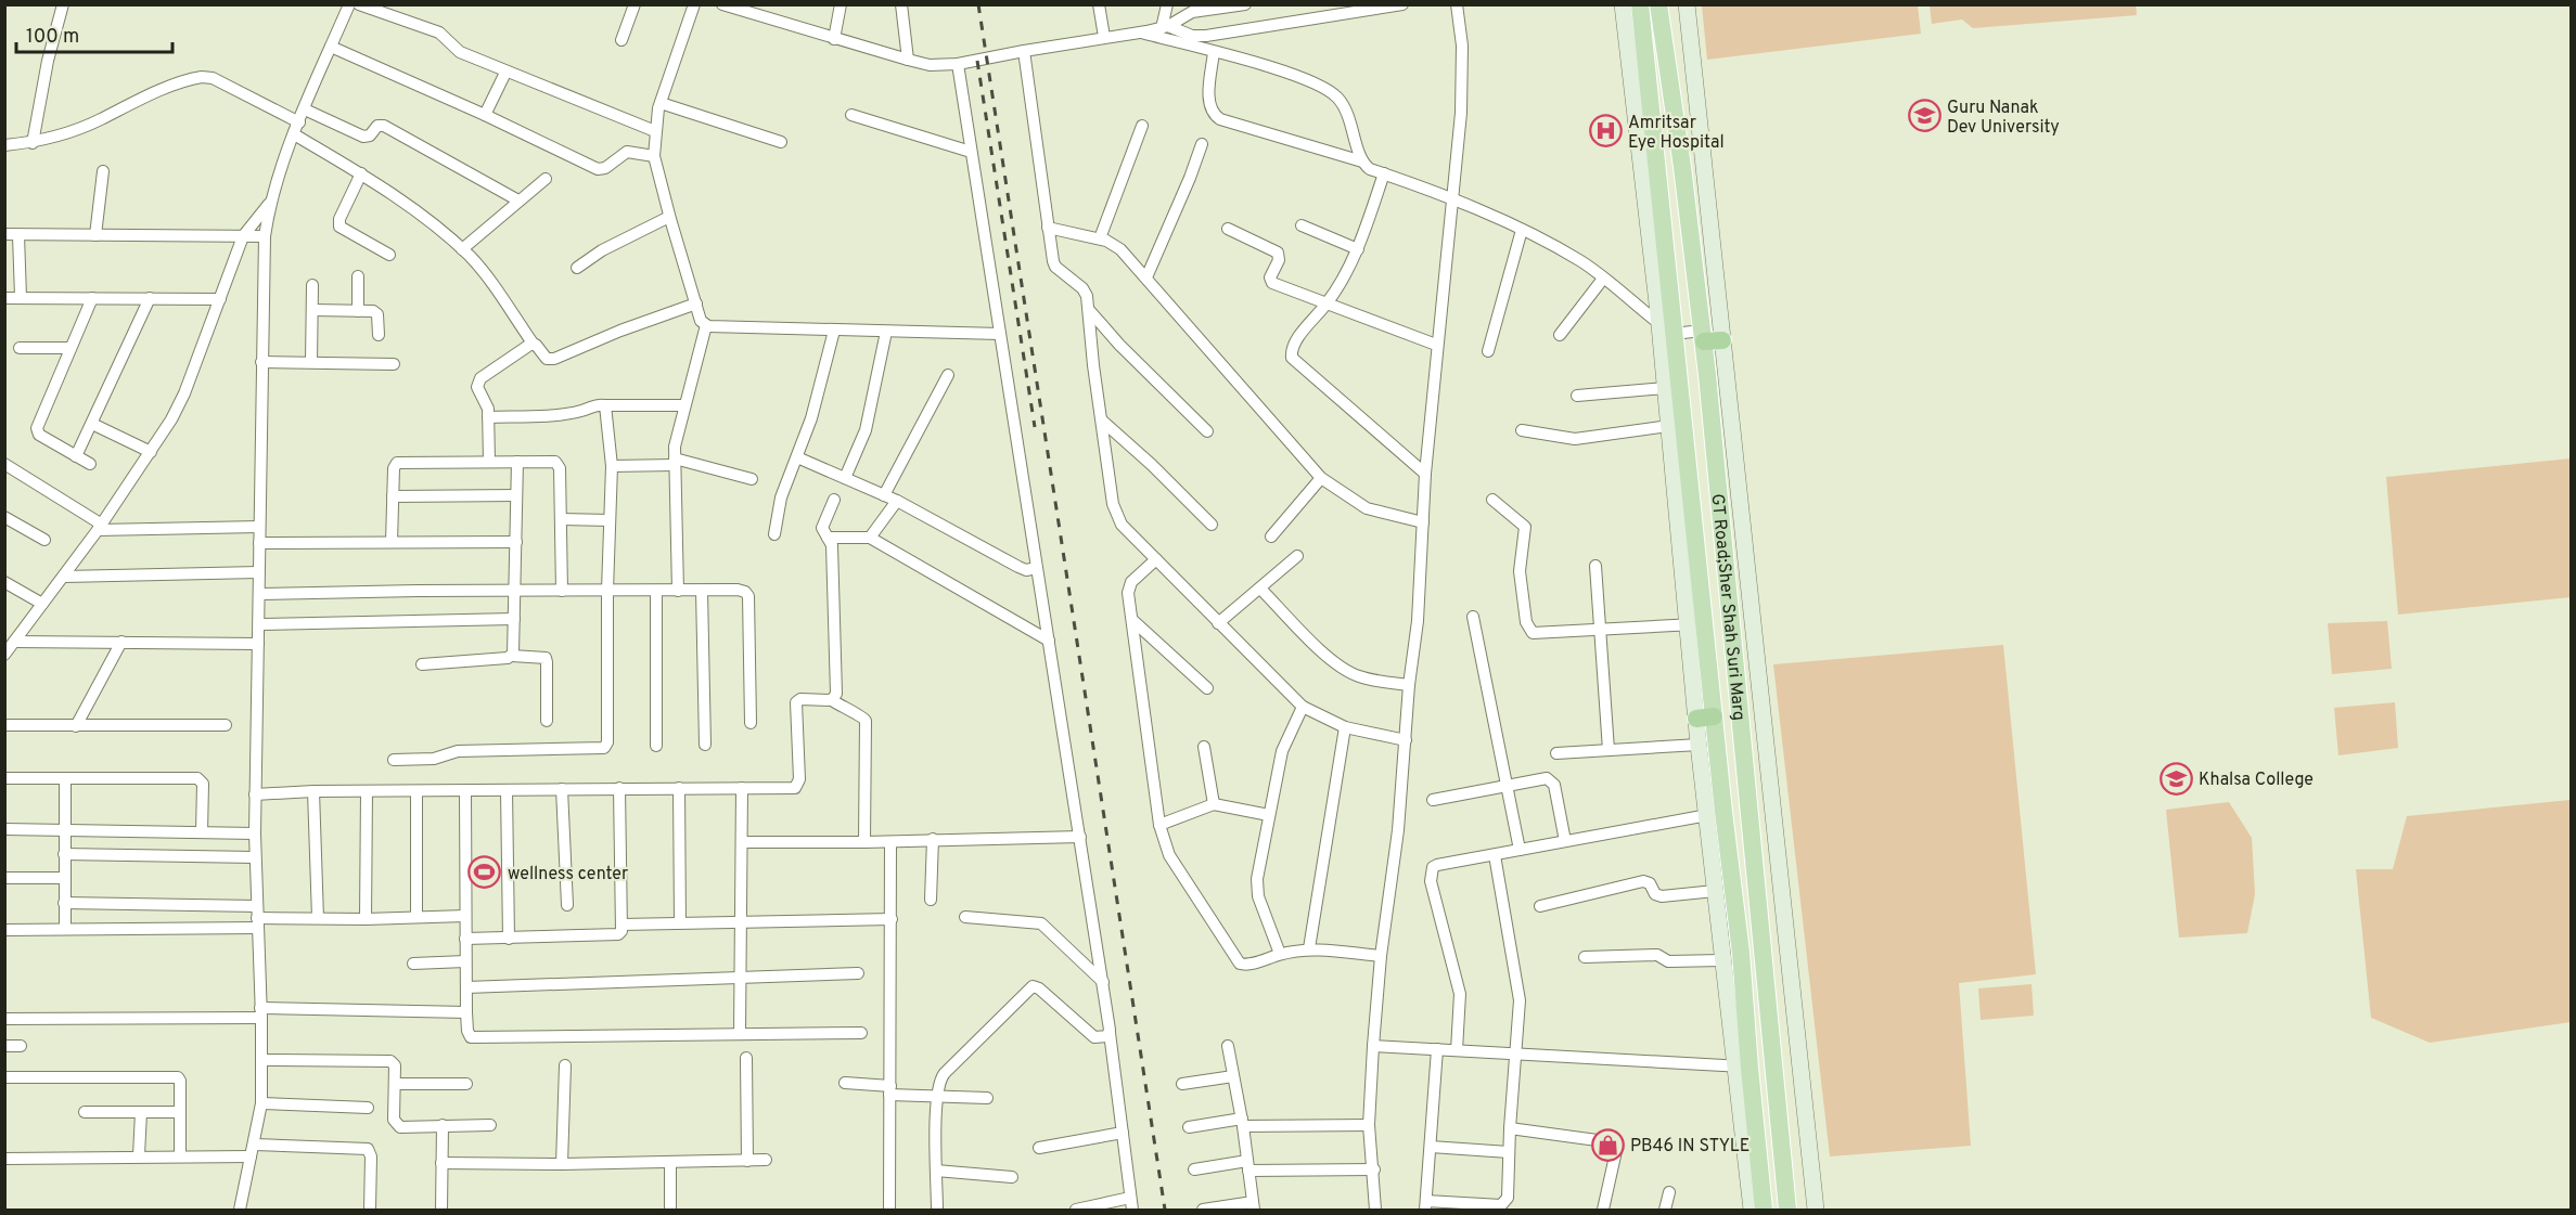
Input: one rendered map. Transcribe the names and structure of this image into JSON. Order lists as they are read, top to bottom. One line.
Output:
{"streets":{"main road":["GT Road;Sher Shah Suri Marg"]},"places":{"school or university":["Guru Nanak Dev University","Khalsa College"],"hospital":["Amritsar Eye Hospital"],"sports":["wellness center"],"shop":["PB46 IN STYLE"]},"scale_bar":"100 m"}
